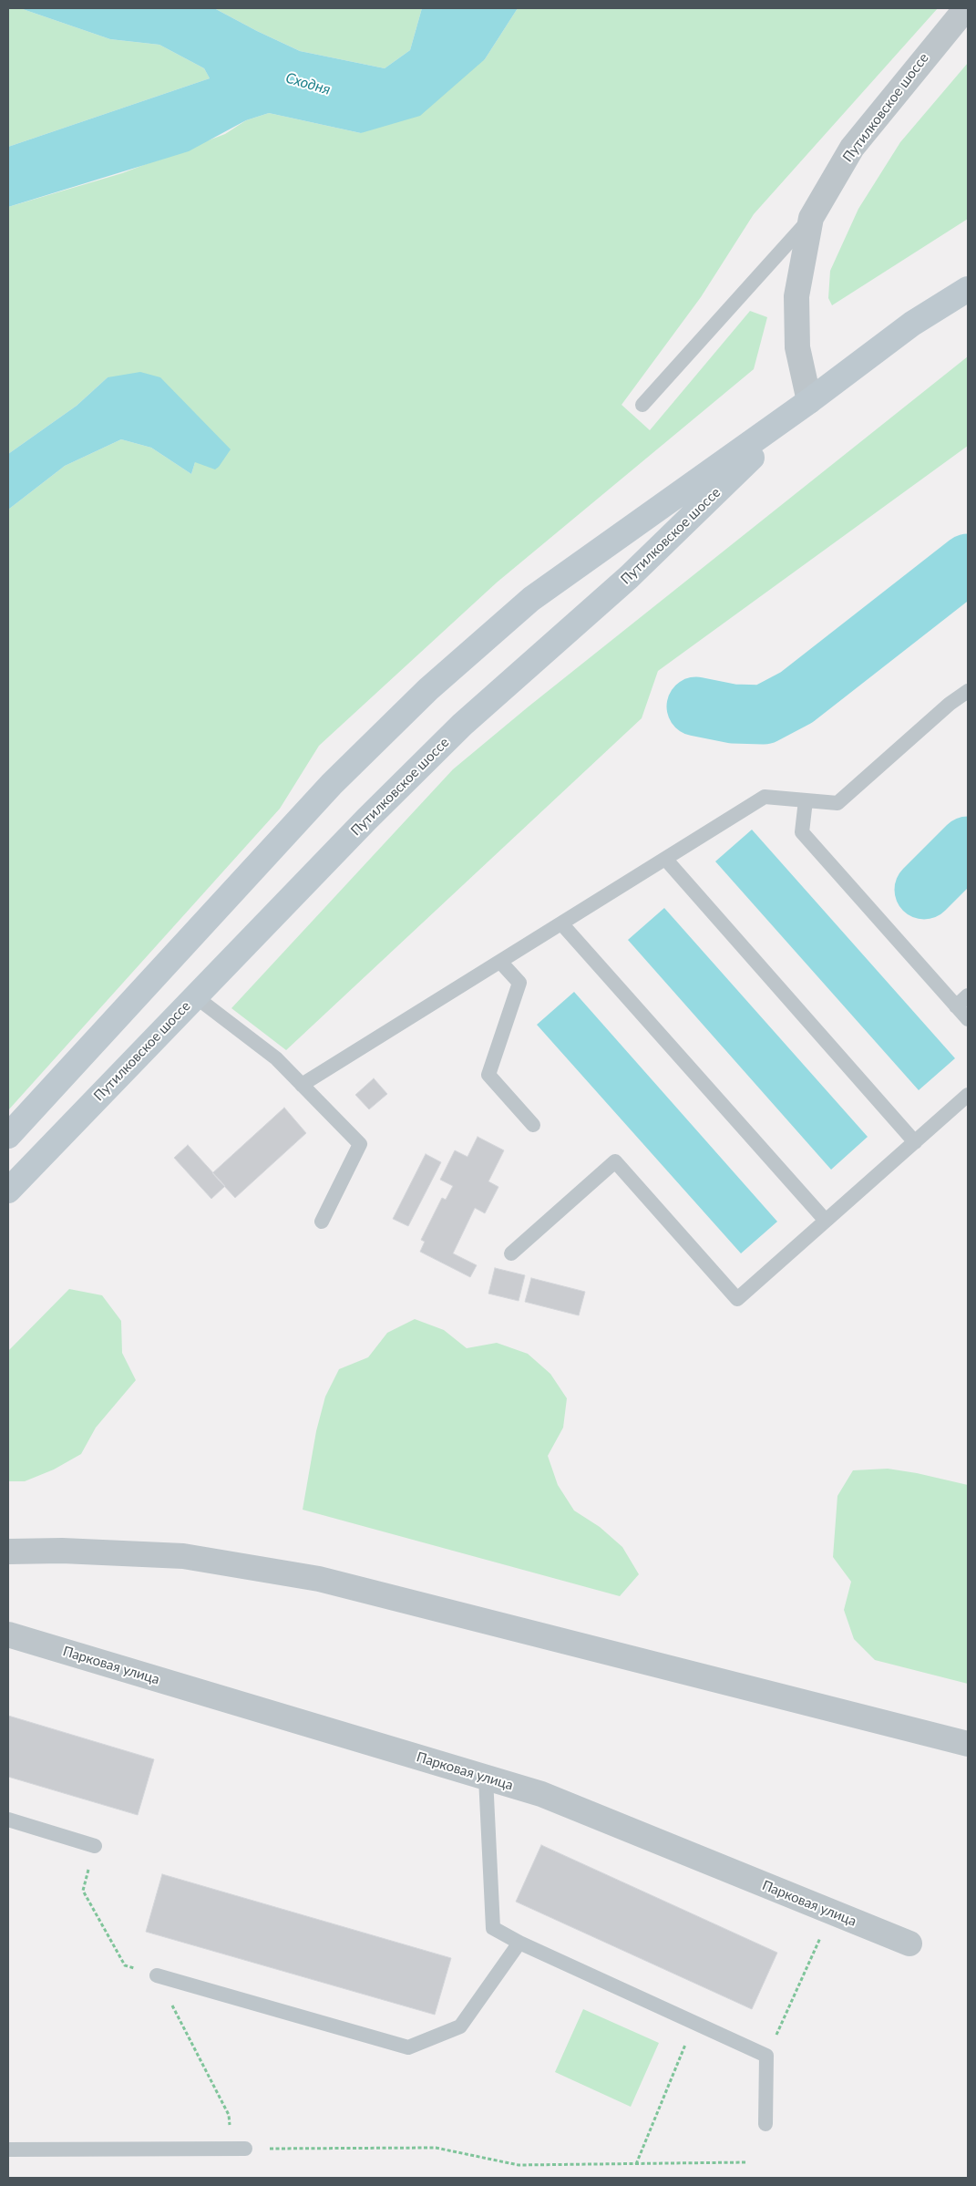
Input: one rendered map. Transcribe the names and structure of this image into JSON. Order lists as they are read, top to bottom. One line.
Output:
{"streets":{"main road":["Путилковское шоссе"],"street":["Парковая улица"]},"water":["Сходня"]}
